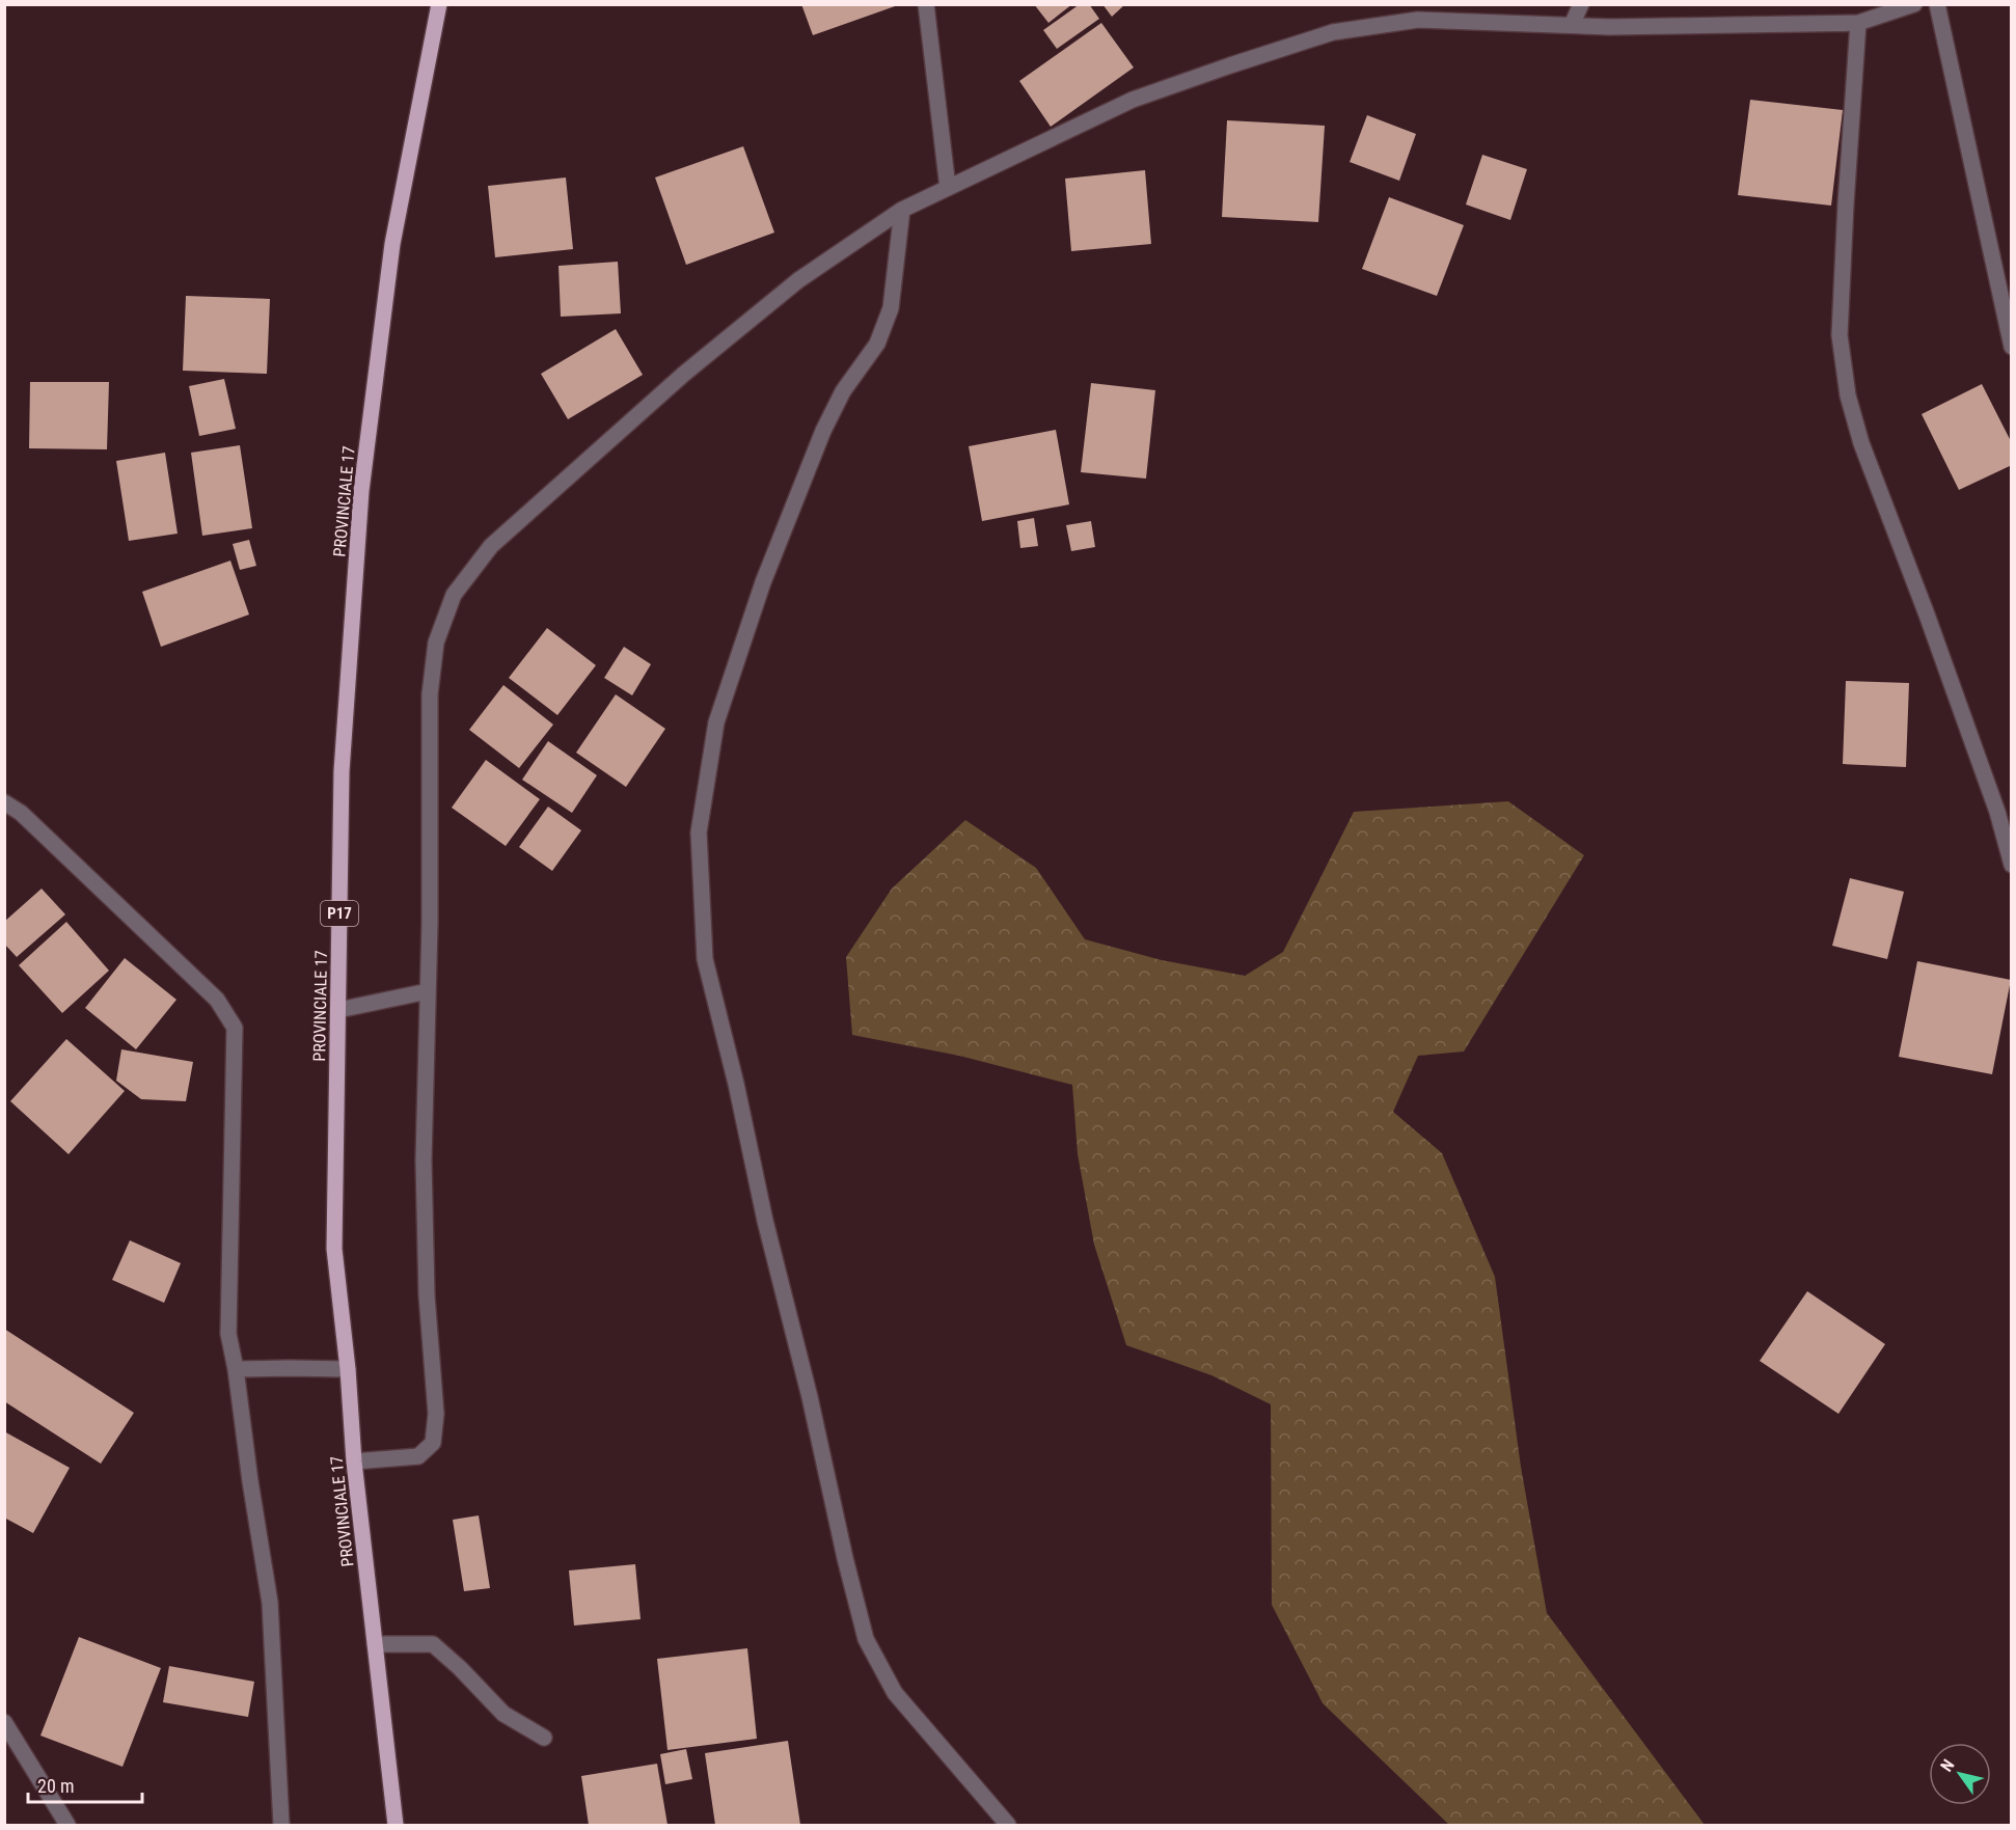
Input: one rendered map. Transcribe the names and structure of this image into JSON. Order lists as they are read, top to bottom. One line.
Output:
{"streets":{"main road":["PROVINCIALE 17","P17"]},"scale_bar":"20 m","north":"top left"}
